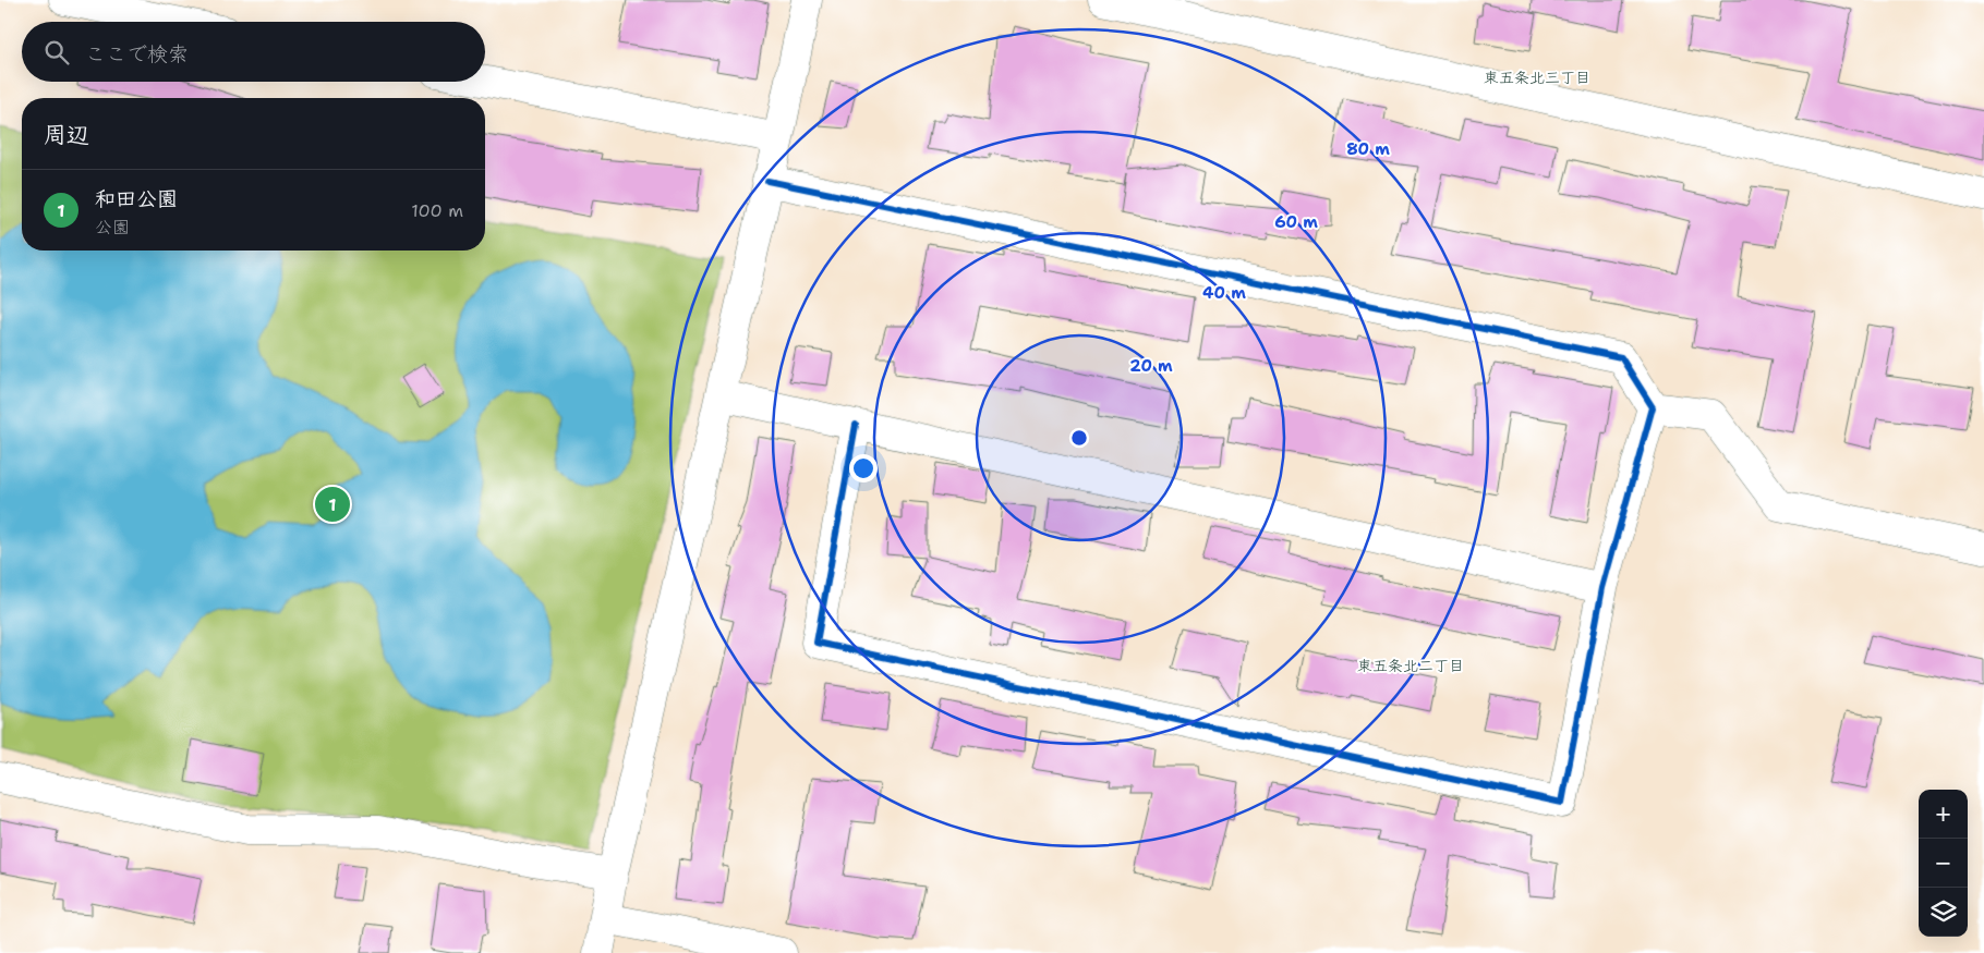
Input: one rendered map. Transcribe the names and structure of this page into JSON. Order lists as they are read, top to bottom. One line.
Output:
{"districts":["東五条北三丁目","東五条北二丁目"],"page":{"search":"ここで検索","heading":"周辺","list":[{"mark":"1","name":"和田公園","note":"公園","value":"100 m"}],"pins":"1","map_buttons":["+","−"]},"rings":["80 m","60 m","40 m","20 m"]}
